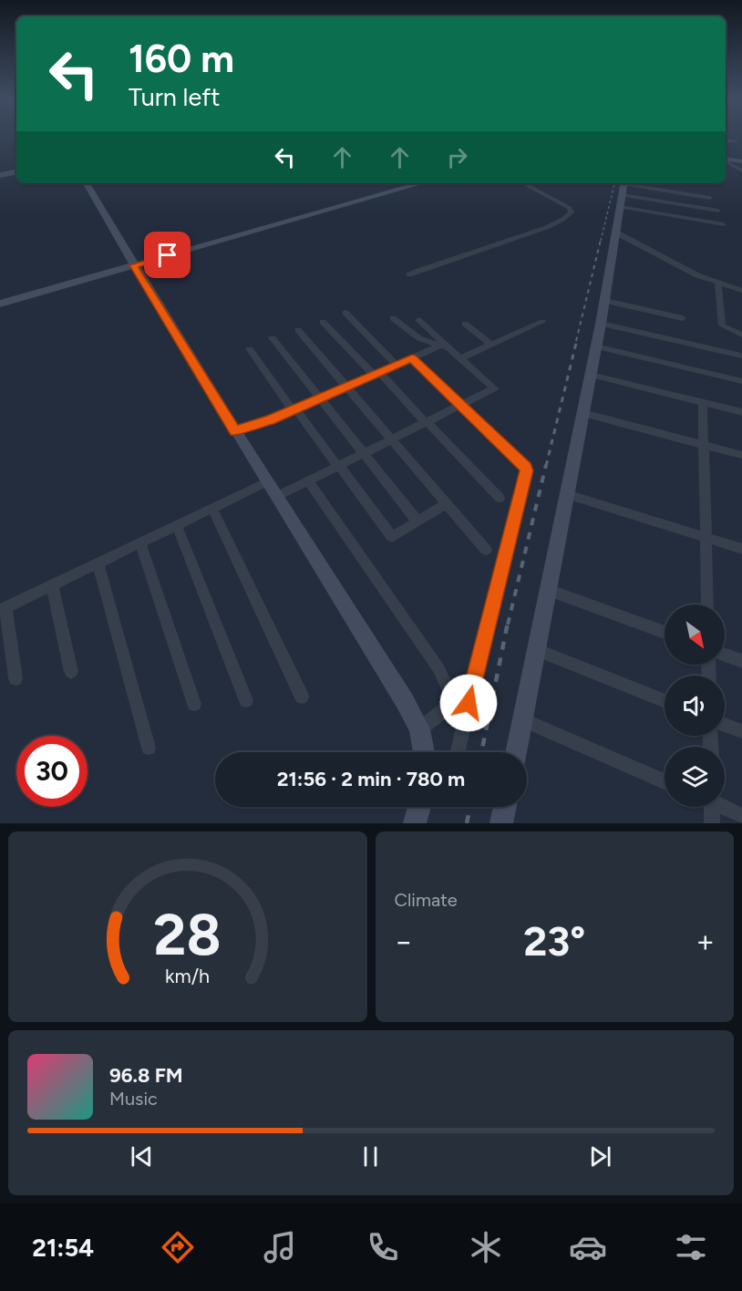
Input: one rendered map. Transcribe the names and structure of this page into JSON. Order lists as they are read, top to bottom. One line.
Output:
{"north":"bottom right","page":{"turn":["160 m","Turn left"],"limit":"30","trip":"21:56 · 2 min · 780 m","tile":"Climate","heat":["−","23°","+"],"song":["96.8 FM","Music"],"tabs":"21:54","gauge":["28","km/h"]}}
